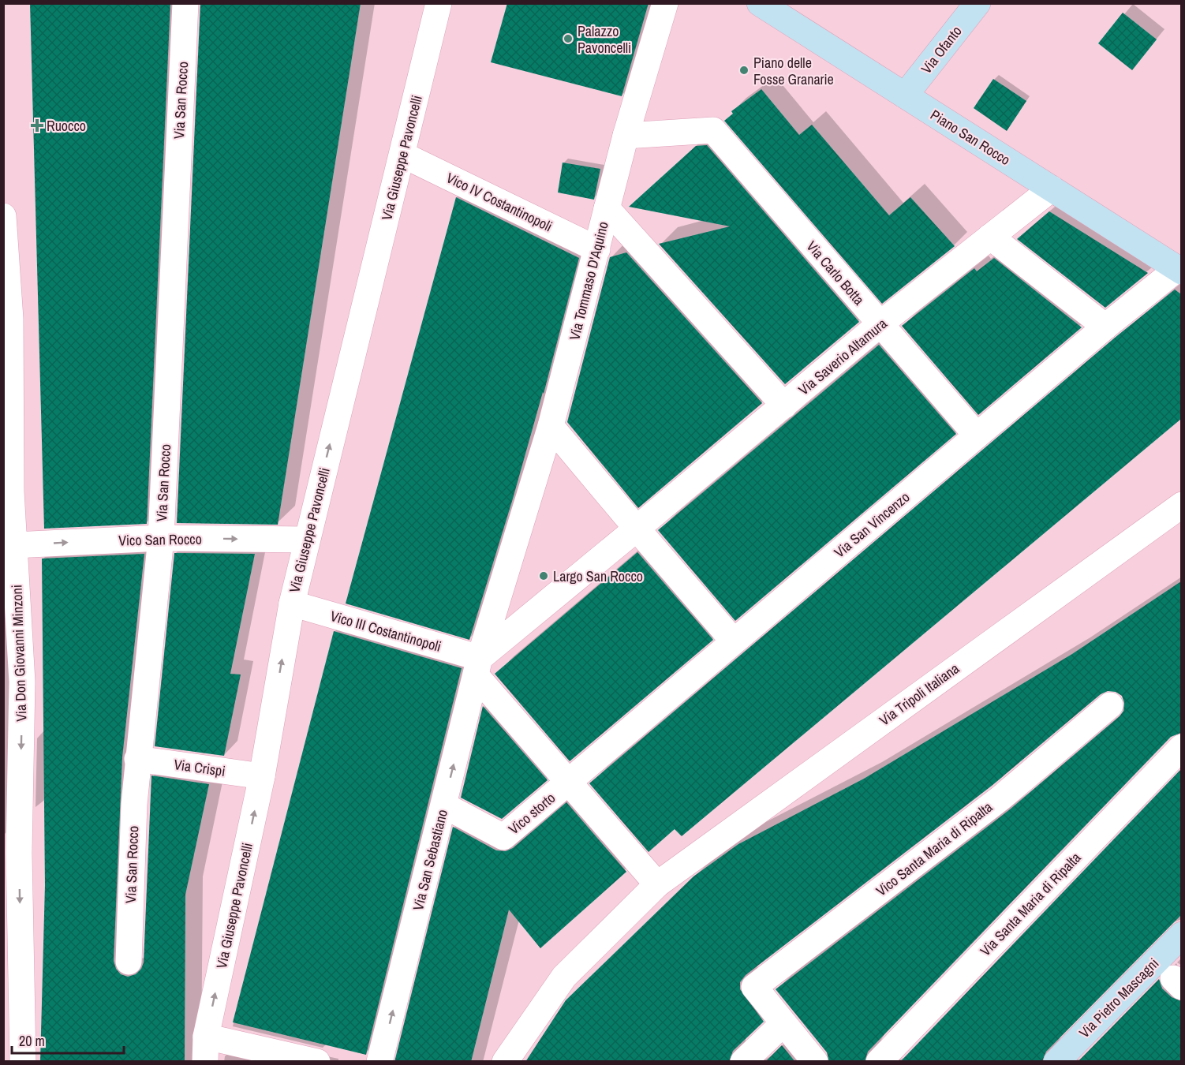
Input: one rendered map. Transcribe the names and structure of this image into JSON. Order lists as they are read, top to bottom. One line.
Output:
{"streets":{"street":["Via Ofanto","Via San Rocco","Piano San Rocco","Via Giuseppe Pavoncelli","Vico IV Costantinopoli","Via Carlo Botta","Via Tommaso D'Aquino","Via Saverio Altamura","Via San Vincenzo","Vico San Rocco","Vico III Costantinopoli","Via Don Giovanni Minzoni","Via Tripoli Italiana","Via Crispi","Vico storto","Vico Santa Maria di Ripalta","Via San Sebastiano","Via Santa Maria di Ripalta","Via Pietro Mascagni"]},"crossings":[["Via Ofanto","Piano San Rocco"],["Via San Rocco","Vico San Rocco"],["Via San Rocco","Via Crispi"],["Piano San Rocco","Via Saverio Altamura"],["Piano San Rocco","Via San Vincenzo"],["Via Giuseppe Pavoncelli","Vico IV Costantinopoli"],["Via Giuseppe Pavoncelli","Vico San Rocco"],["Via Giuseppe Pavoncelli","Vico III Costantinopoli"],["Via Giuseppe Pavoncelli","Via Crispi"],["Vico IV Costantinopoli","Via Tommaso D'Aquino"],["Via Carlo Botta","Via Tommaso D'Aquino"],["Via Carlo Botta","Via Saverio Altamura"],["Via Carlo Botta","Via San Vincenzo"],["Via San Vincenzo","Vico storto"],["Vico San Rocco","Via Don Giovanni Minzoni"],["Vico III Costantinopoli","Via San Sebastiano"],["Vico storto","Via San Sebastiano"]],"one_way":["Via Giuseppe Pavoncelli","Vico San Rocco","Via Don Giovanni Minzoni","Via San Sebastiano"],"places":{"other":["Palazzo Pavoncelli","Piano delle Fosse Granarie","Largo San Rocco"],"health":["Ruocco"]},"scale_bar":"20 m"}
